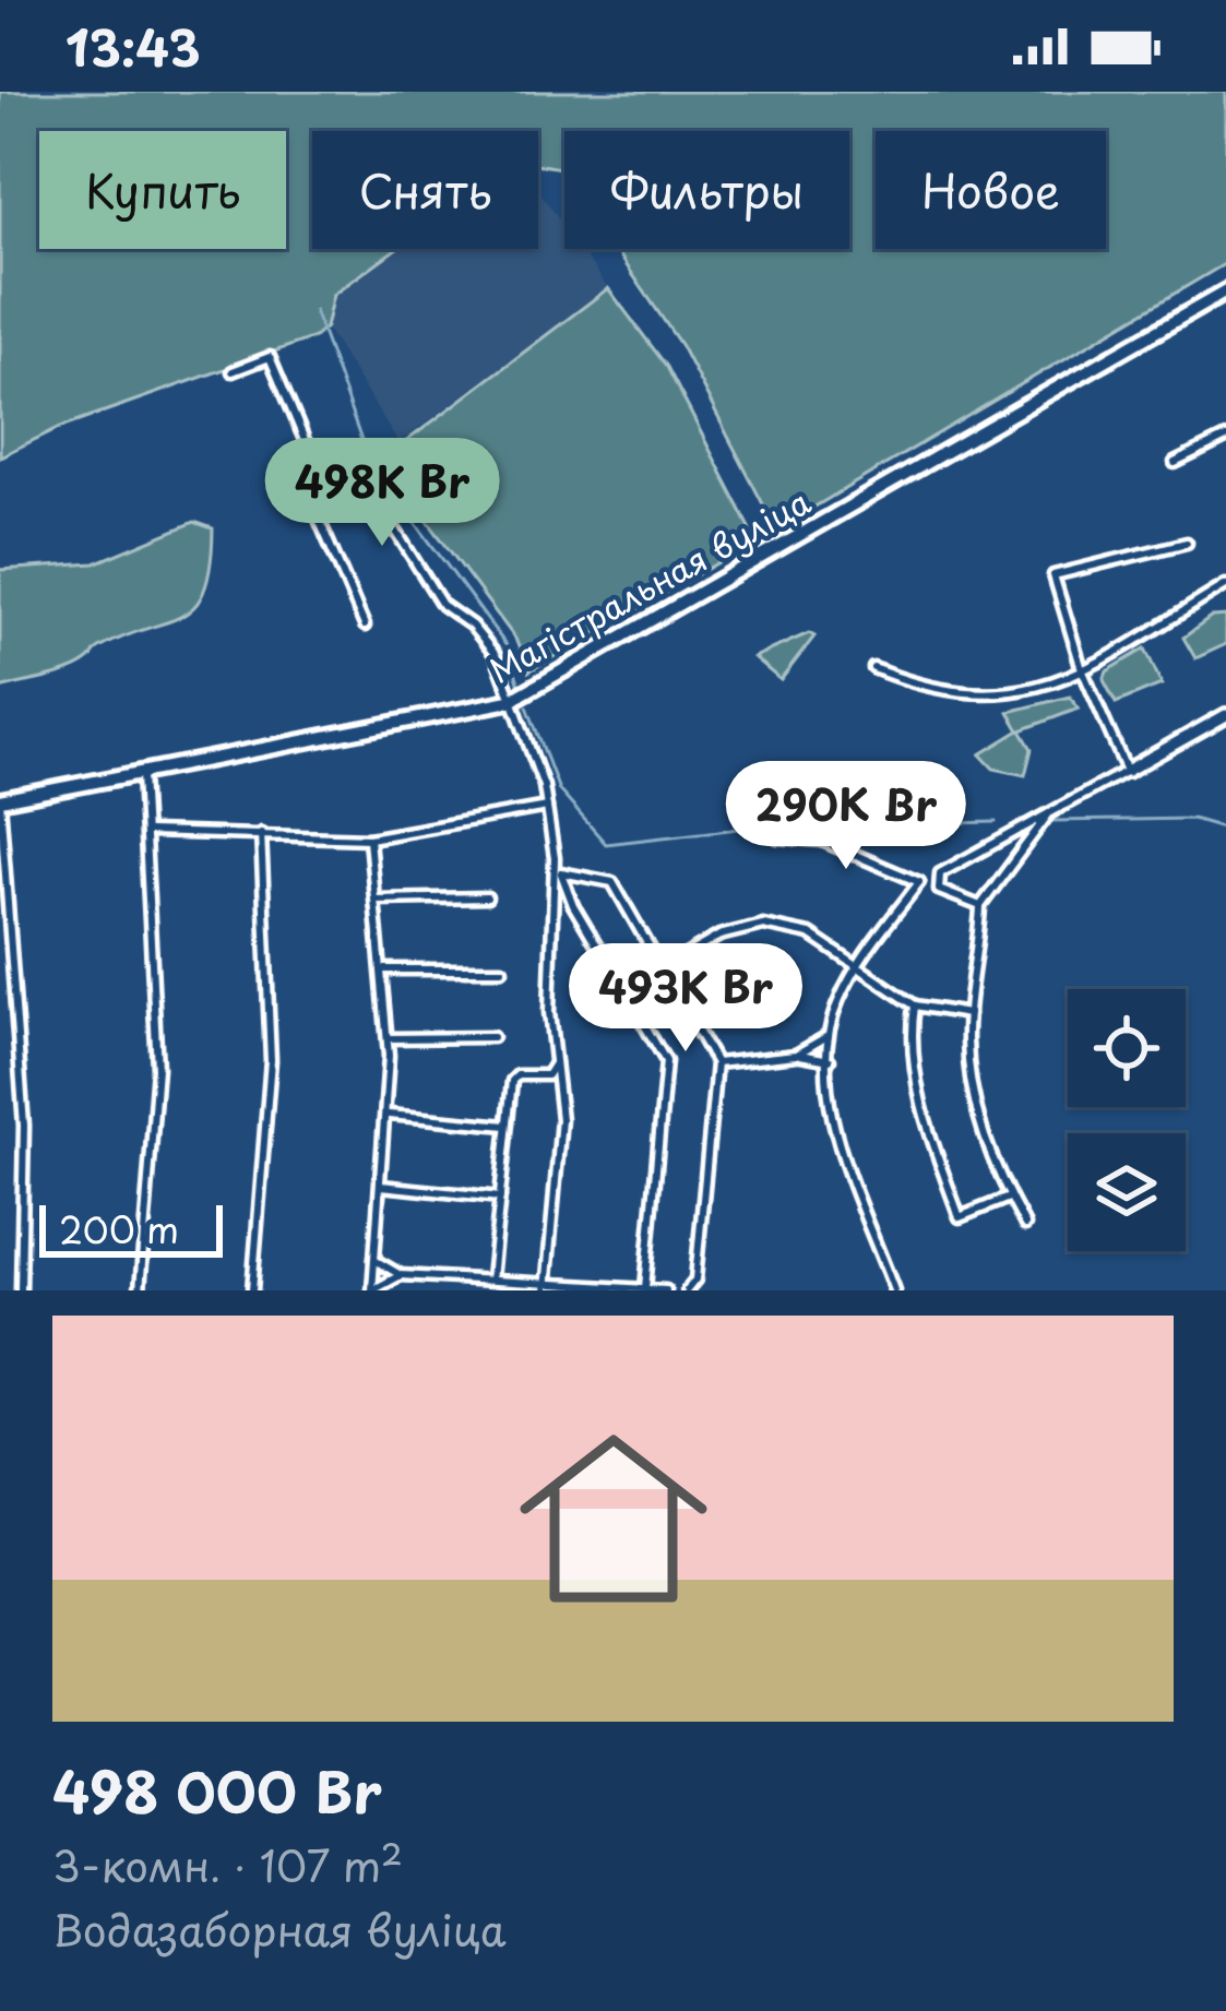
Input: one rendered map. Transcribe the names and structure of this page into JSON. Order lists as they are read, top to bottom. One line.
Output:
{"streets":{"main road":["Магістральная вуліца"]},"scale_bar":"200 m","page":{"status":"13:43","chip":["Купить","Снять","Фильтры","Новое"],"price":["498K Br","290K Br","493K Br"],"scale":"200 m","list":[{"name":"498 000 Br","note":"3-комн. · 107 m² · Водазаборная вуліца"}]}}
